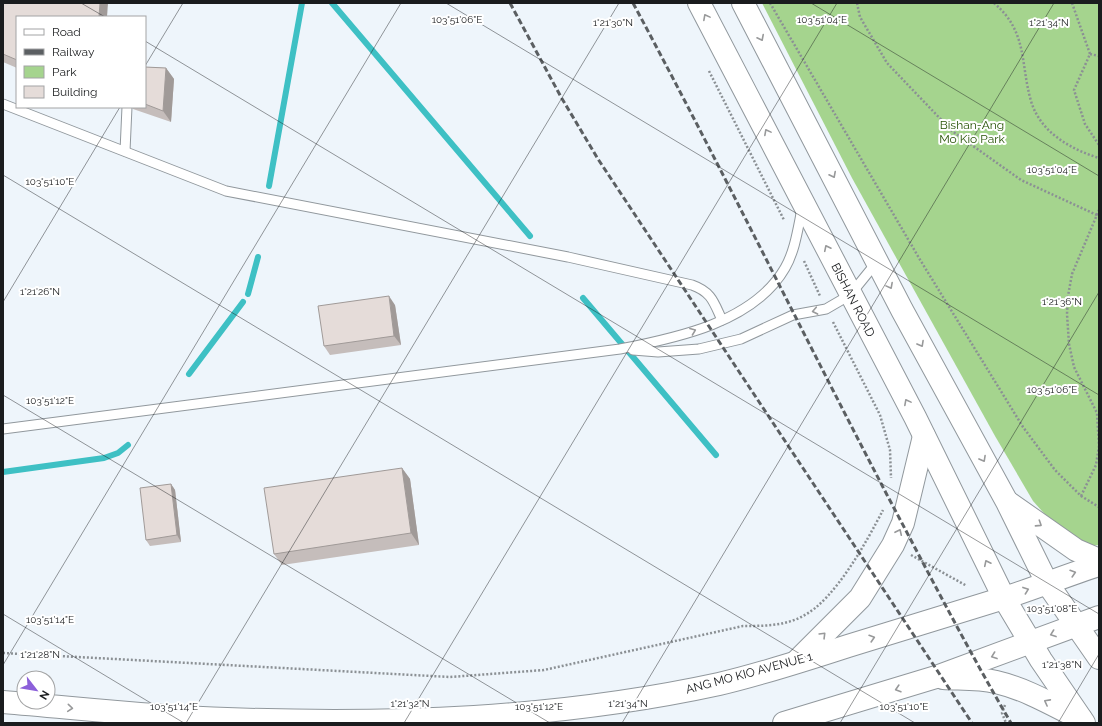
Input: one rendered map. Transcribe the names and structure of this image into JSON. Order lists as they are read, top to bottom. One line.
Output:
{"streets":{"main road":["BISHAN ROAD","ANG MO KIO AVENUE 1"]},"crossings":[["BISHAN ROAD","ANG MO KIO AVENUE 1"]],"parks":["Bishan-Ang Mo Kio Park"],"legend":["Road","Railway","Park","Building"],"north":"bottom right","coordinates":["103°51'06\"E","103°51'04\"E","1°21'30\"N","1°21'34\"N","103°51'10\"E","1°21'26\"N","1°21'36\"N","103°51'12\"E","103°51'08\"E","103°51'14\"E","1°21'28\"N","1°21'38\"N","1°21'32\"N"]}
